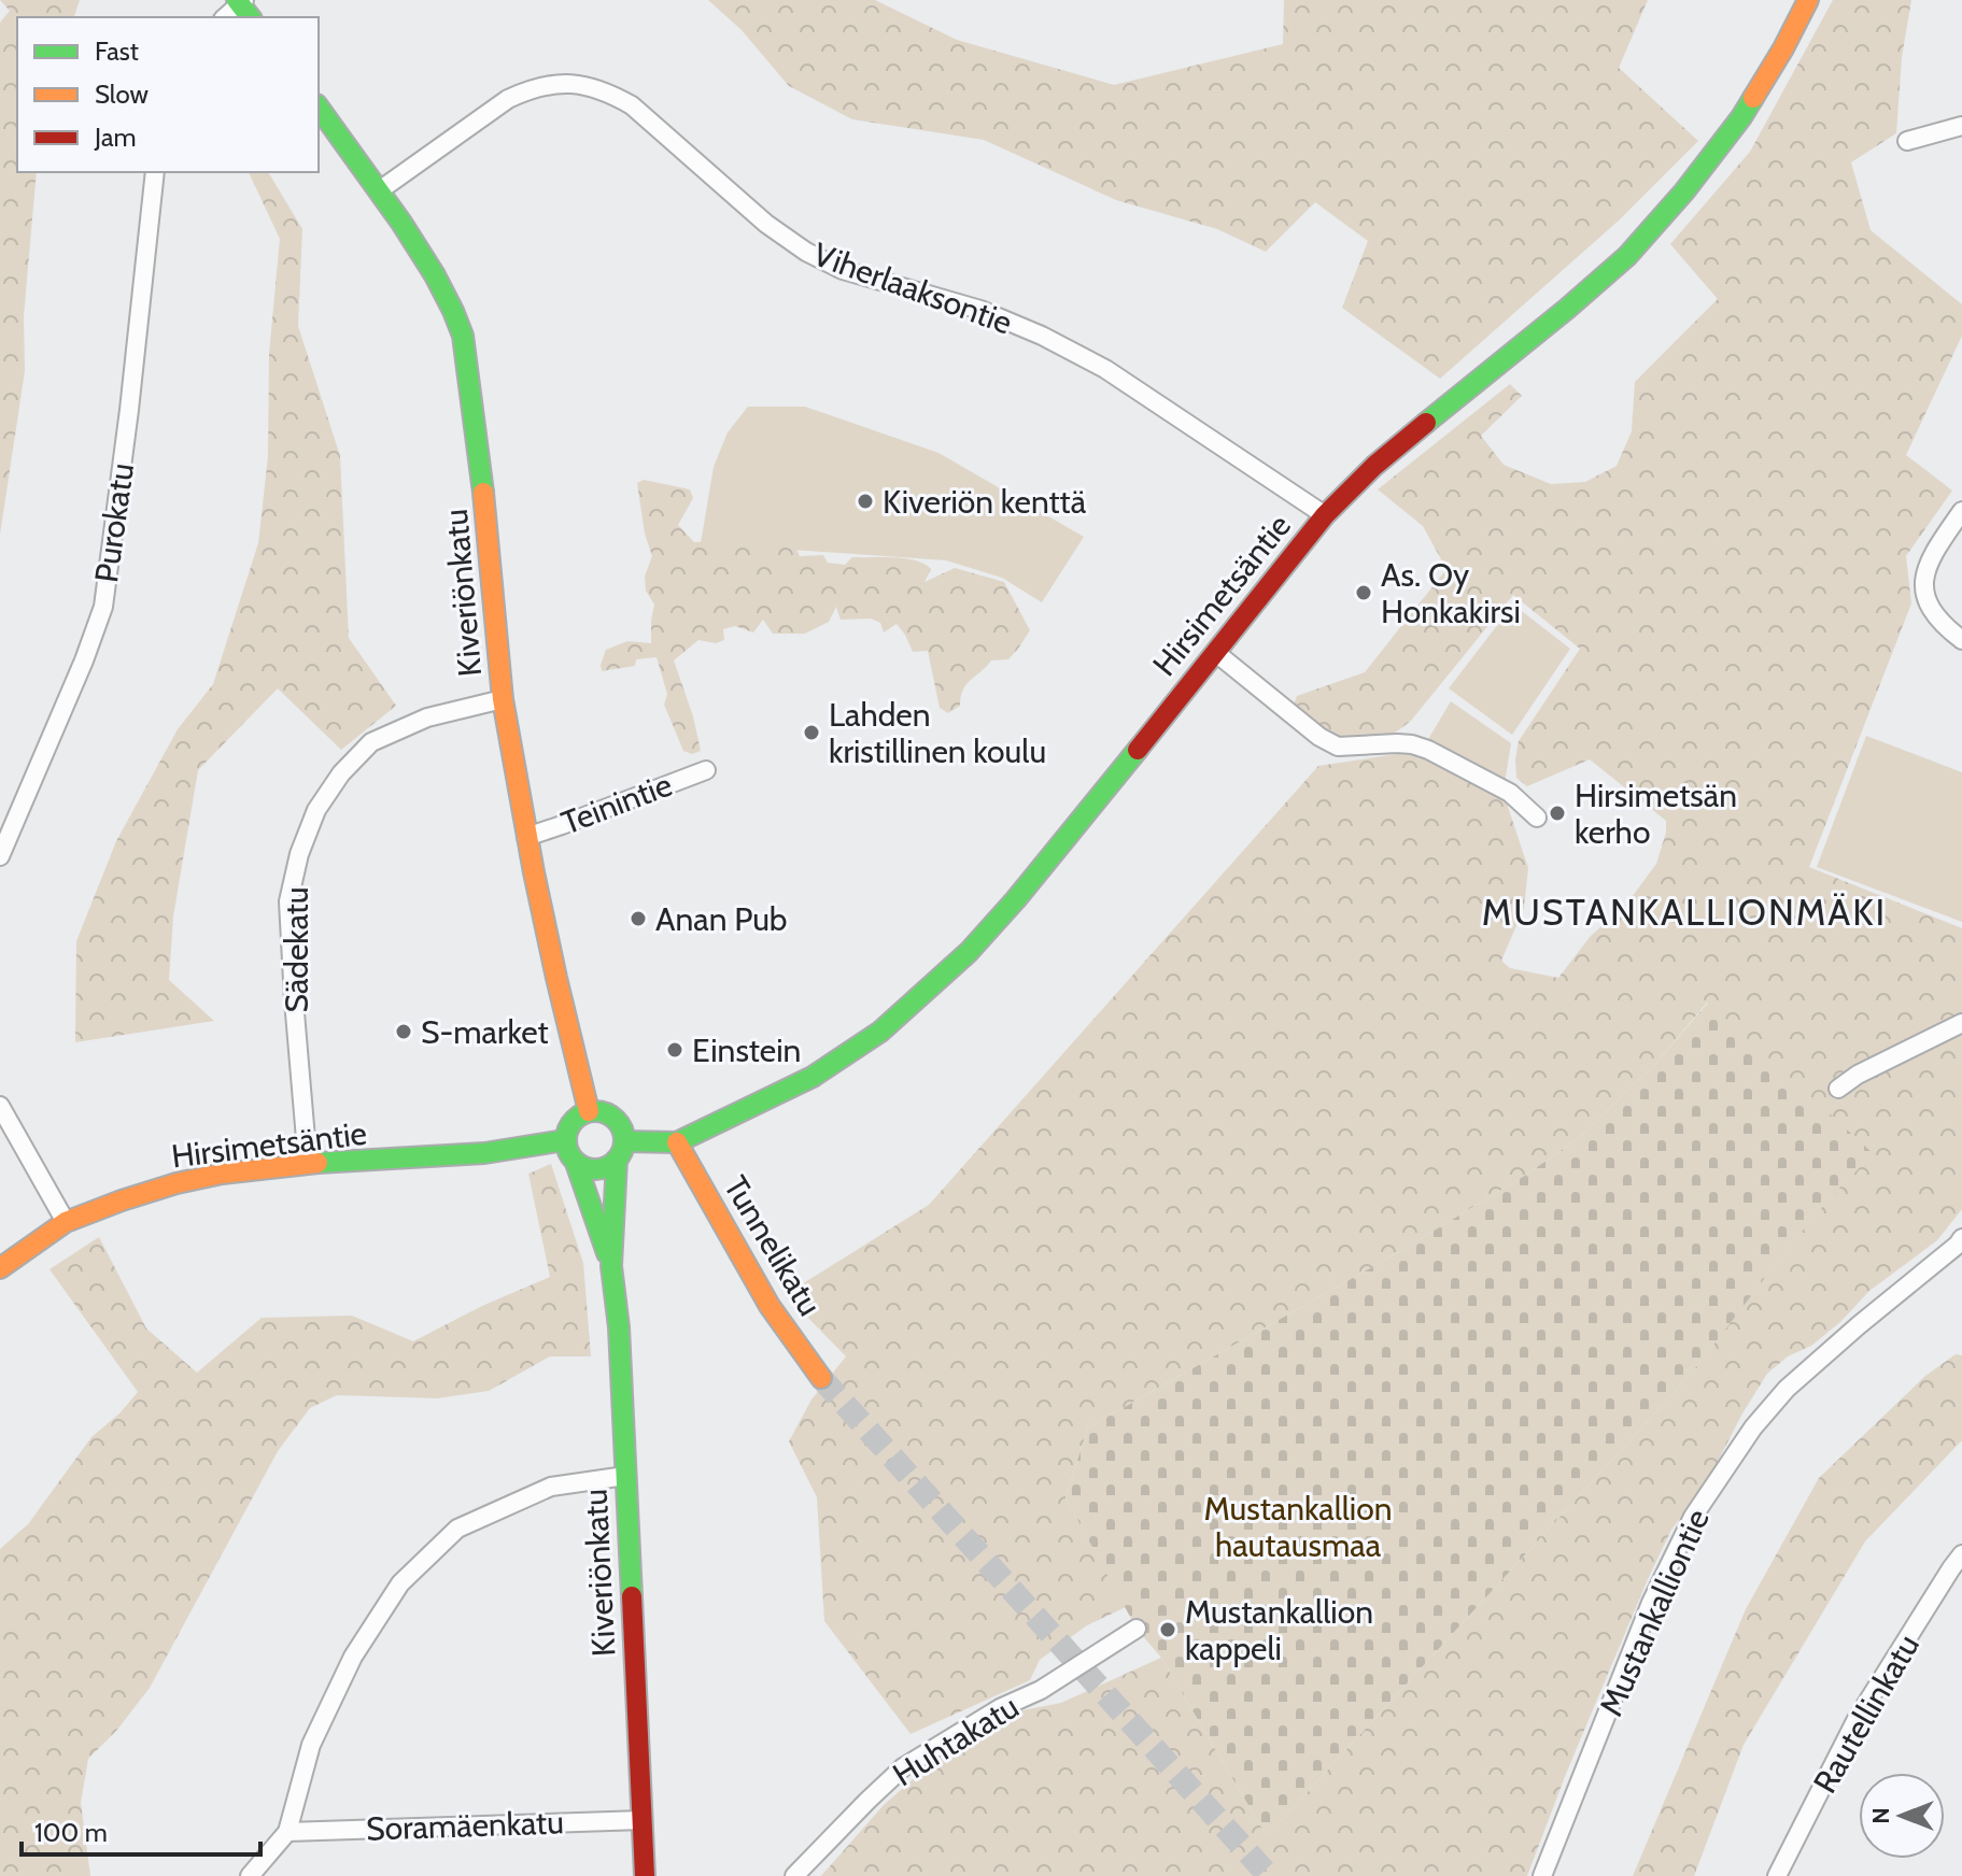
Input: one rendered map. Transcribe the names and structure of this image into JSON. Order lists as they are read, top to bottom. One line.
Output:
{"streets":{"street":["Viherlaaksontie","Purokatu","Kiveriönkatu","Hirsimetsäntie","Teinintie","Sädekatu","Tunnelikatu","Mustankalliontie","Rautellinkatu","Huhtakatu","Soramäenkatu"]},"crossings":[["Viherlaaksontie","Kiveriönkatu"],["Viherlaaksontie","Hirsimetsäntie"],["Kiveriönkatu","Hirsimetsäntie"],["Kiveriönkatu","Teinintie"],["Kiveriönkatu","Sädekatu"],["Kiveriönkatu","Soramäenkatu"],["Hirsimetsäntie","Sädekatu"],["Hirsimetsäntie","Tunnelikatu"]],"districts":["MUSTANKALLIONMÄKI"],"parks":["Mustankallion hautausmaa"],"places":["Kiveriön kenttä","As. Oy Honkakirsi","Lahden kristillinen koulu","Hirsimetsän kerho","Anan Pub","S-market","Einstein","Mustankallion kappeli"],"legend":["Fast","Slow","Jam"],"scale_bar":"100 m","north":"left"}
